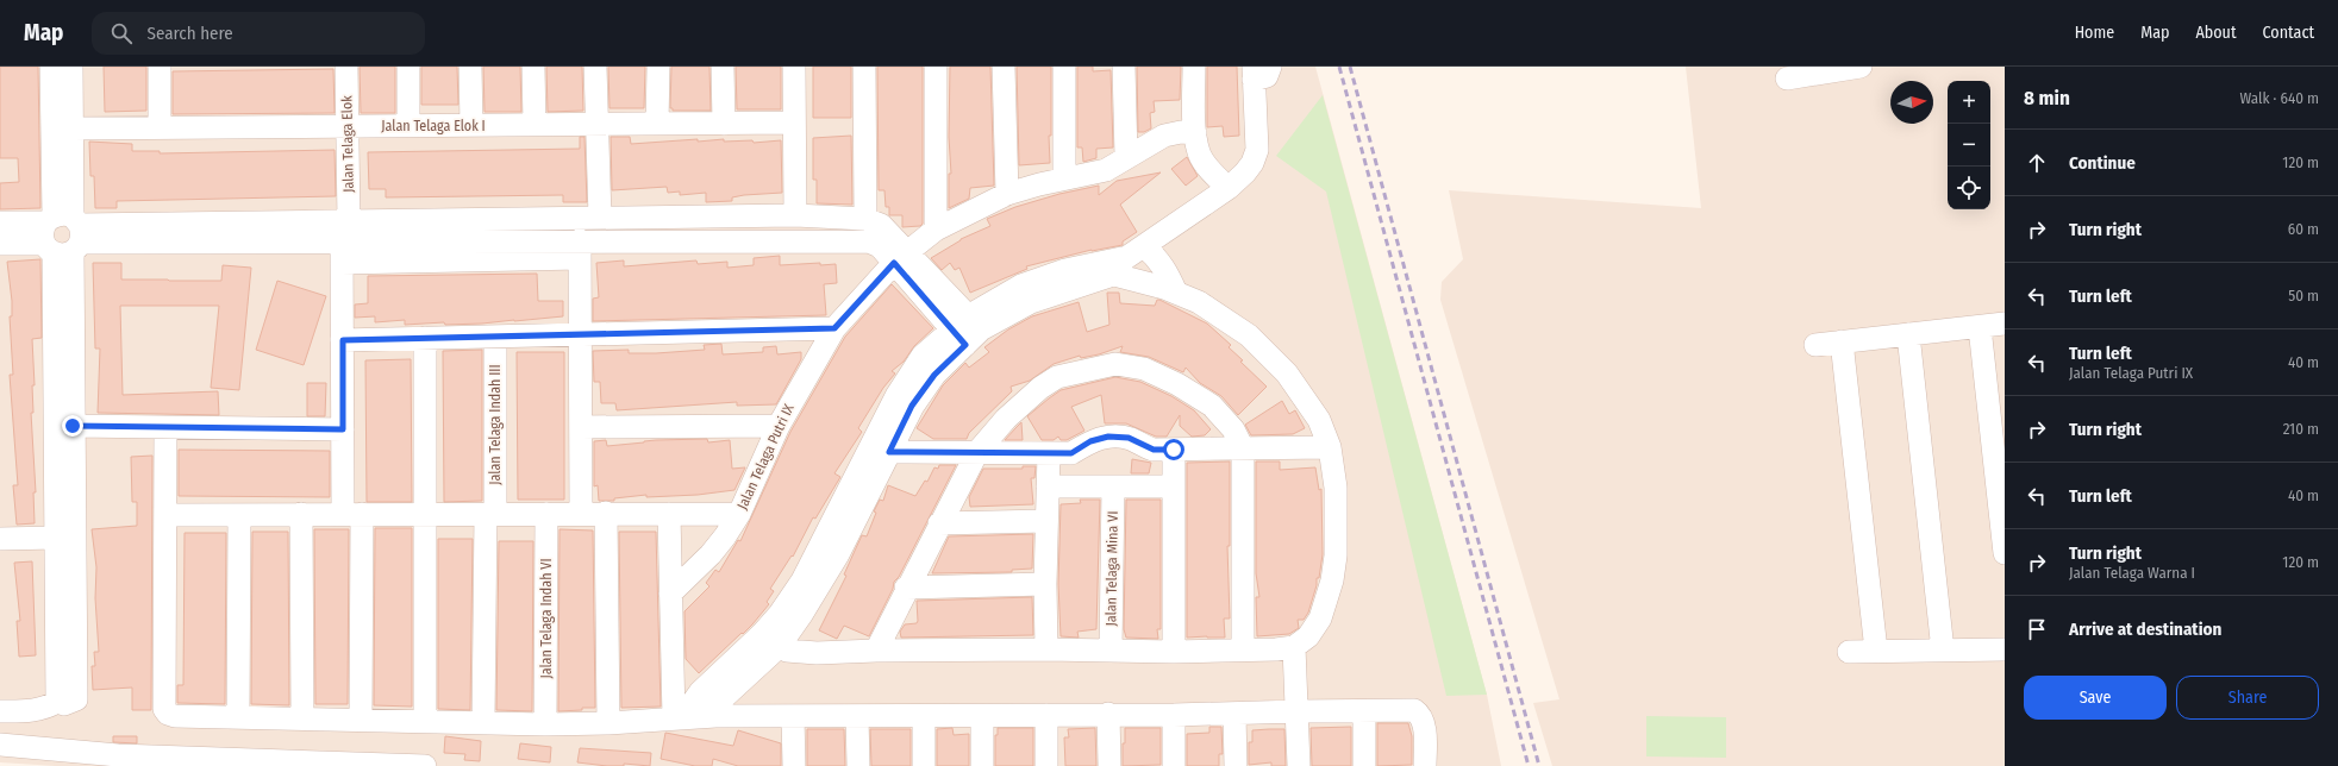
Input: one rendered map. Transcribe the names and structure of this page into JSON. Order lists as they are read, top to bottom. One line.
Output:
{"streets":{"street":["Jalan Telaga Elok I","Jalan Telaga Elok","Jalan Telaga Indah III","Jalan Telaga Putri IX","Jalan Telaga Mina VI","Jalan Telaga Indah VI"]},"crossings":[["Jalan Telaga Elok I","Jalan Telaga Elok"]],"north":"right","page":{"header":"Map","search":"Search here","nav":["Home","Map","About","Contact"],"heading":["8 min","Walk · 640 m"],"map_buttons":["+","−"],"list":[["Continue","120 m"],["Turn right","60 m"],["Turn left","50 m"],["Turn left","Jalan Telaga Putri IX","40 m"],["Turn right","210 m"],["Turn left","40 m"],["Turn right","Jalan Telaga Warna I","120 m"],"Arrive at destination"],"buttons":["Save","Share"]}}
